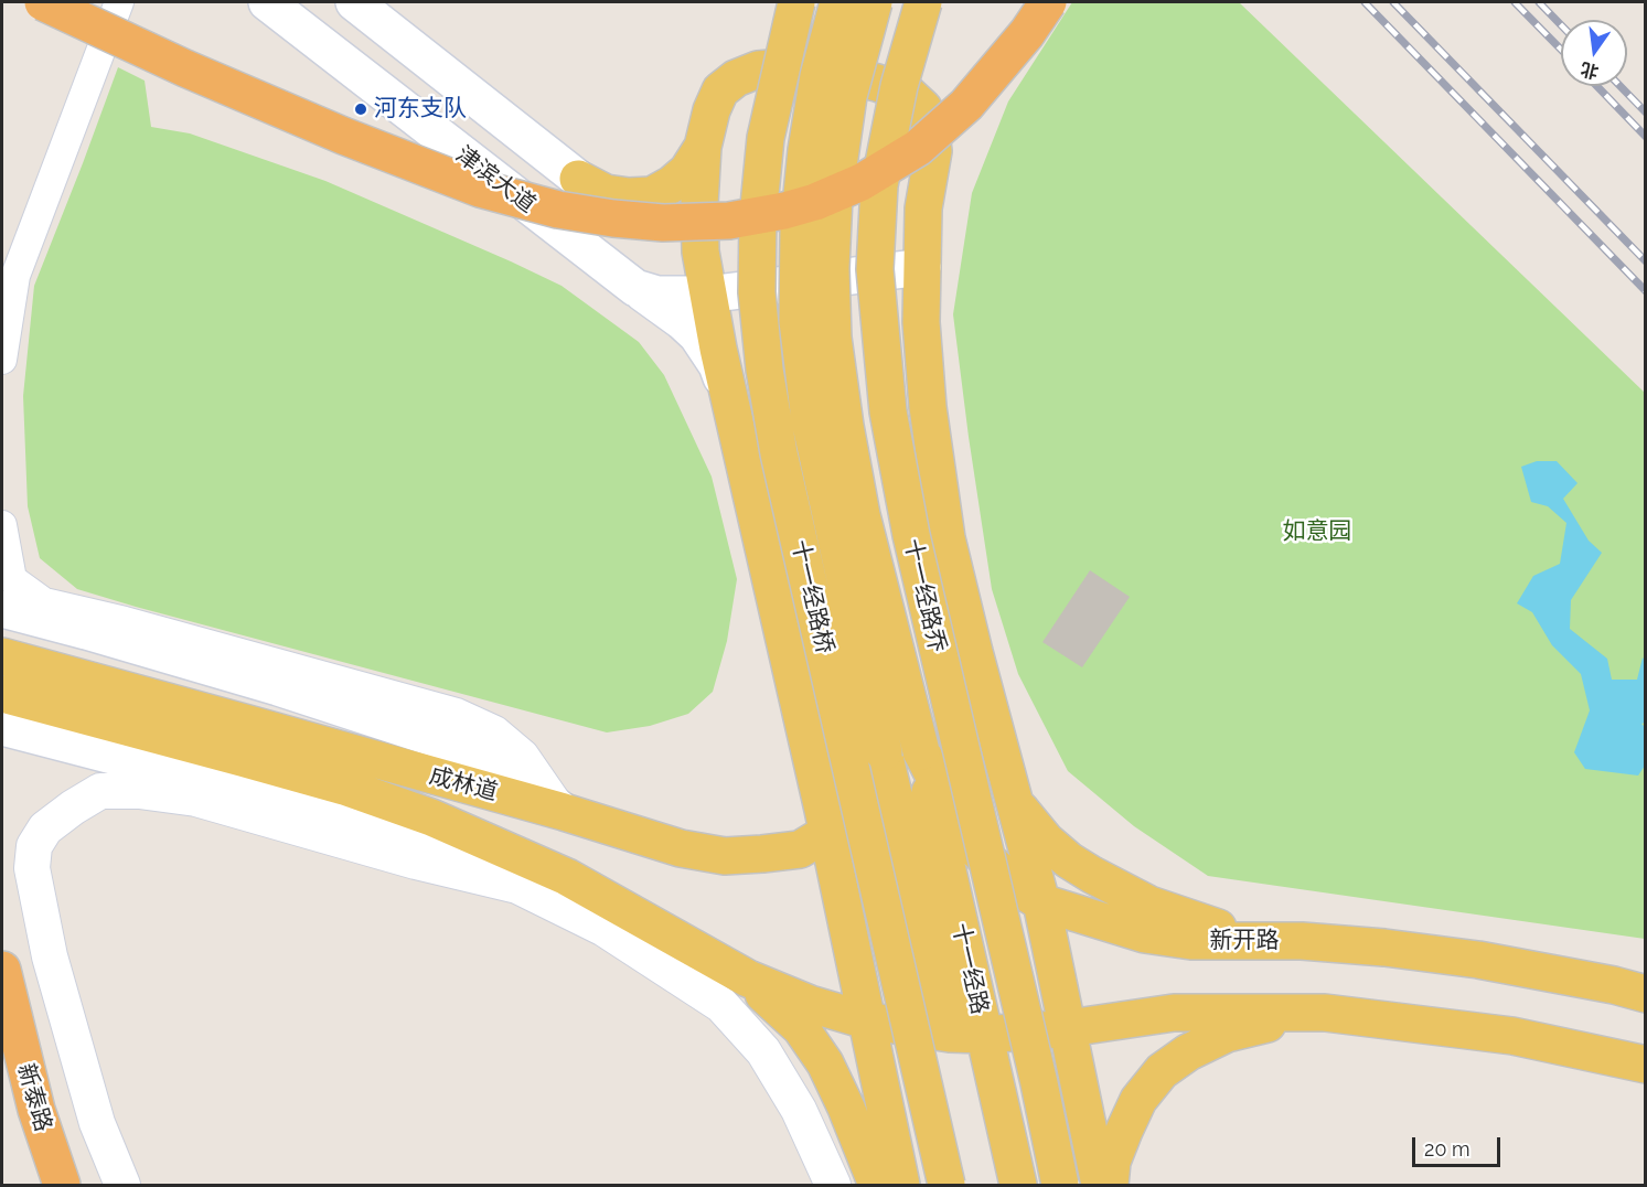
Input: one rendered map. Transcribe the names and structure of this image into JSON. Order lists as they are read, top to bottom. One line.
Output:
{"streets":{"highway":["新泰路"],"main road":["津滨大道","十一经路乔","十一经路桥","成林道","新开路","十一经路"]},"crossings":[["十一经路桥","成林道"],["十一经路桥","十一经路"],["成林道","十一经路"],["新开路","十一经路"]],"parks":["如意园"],"places":["河东支队"],"scale_bar":"20 m","north":"bottom"}
